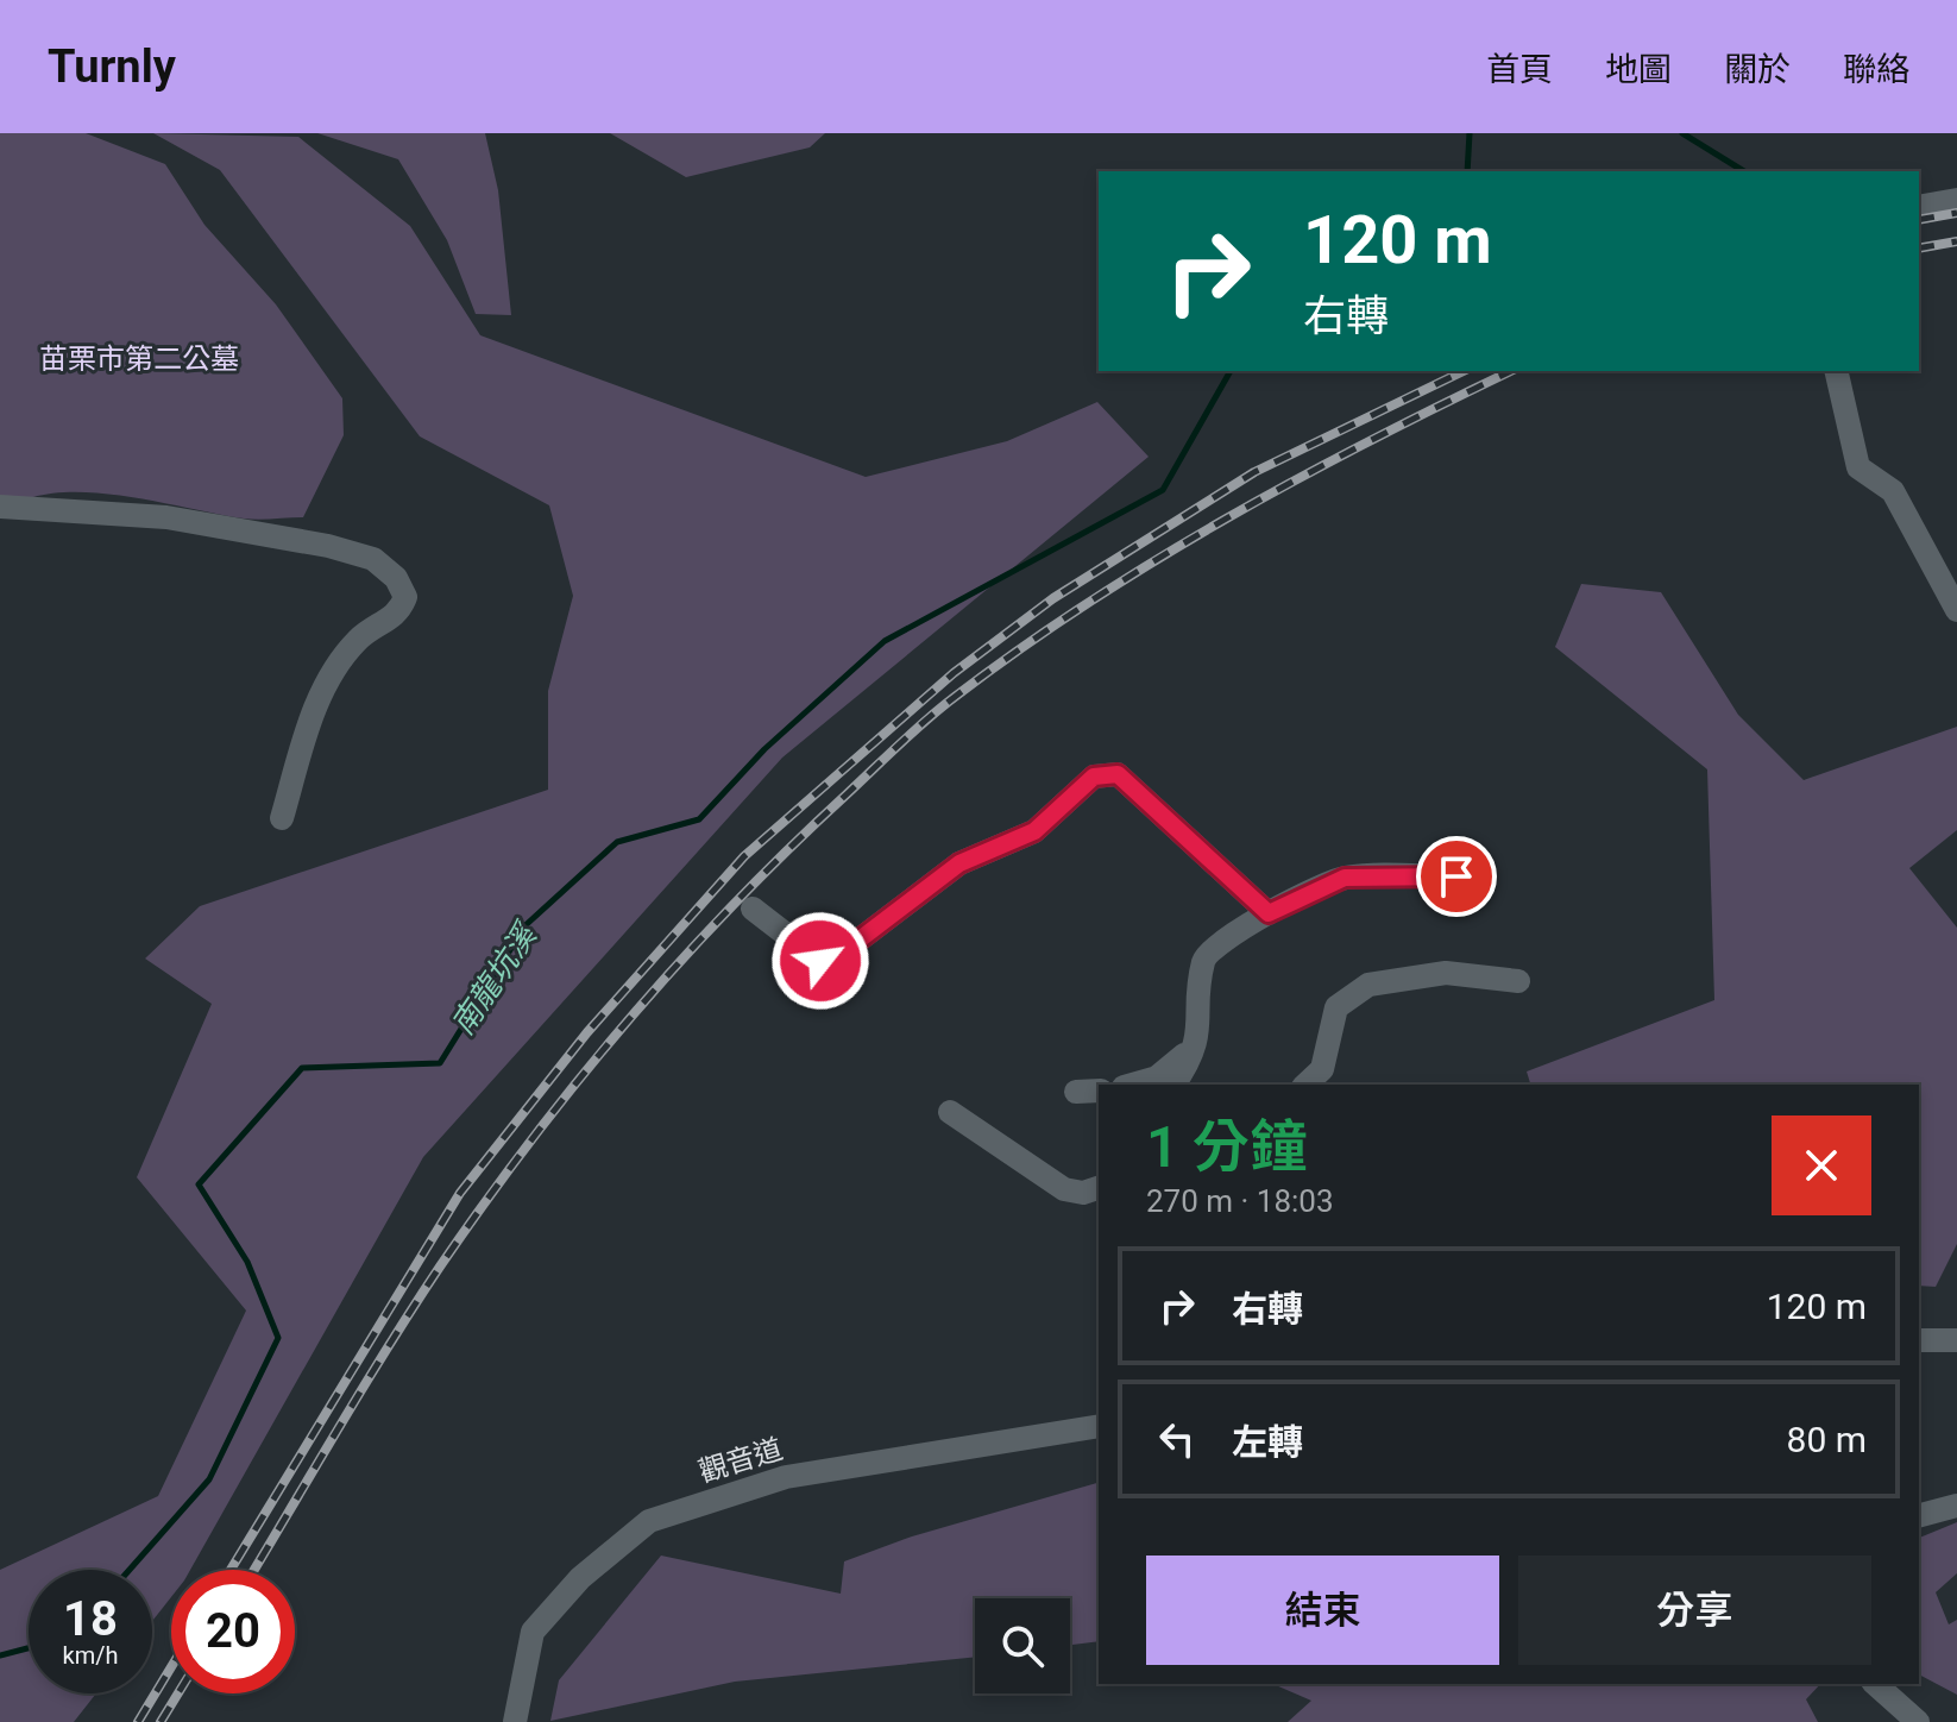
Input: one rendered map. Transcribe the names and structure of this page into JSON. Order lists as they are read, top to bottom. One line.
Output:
{"streets":{"street":["觀音道"]},"water":["南龍坑溪"],"parks":["苗栗市第二公墓"],"page":{"header":"Turnly","nav":["首頁","地圖","關於","聯絡"],"turn":["120 m","右轉"],"heading":["1 分鐘","270 m · 18:03"],"list":[{"name":"右轉","value":"120 m"},{"name":"左轉","value":"80 m"}],"buttons":["結束","分享"],"speed":"18 km/h","limit":"20"}}
